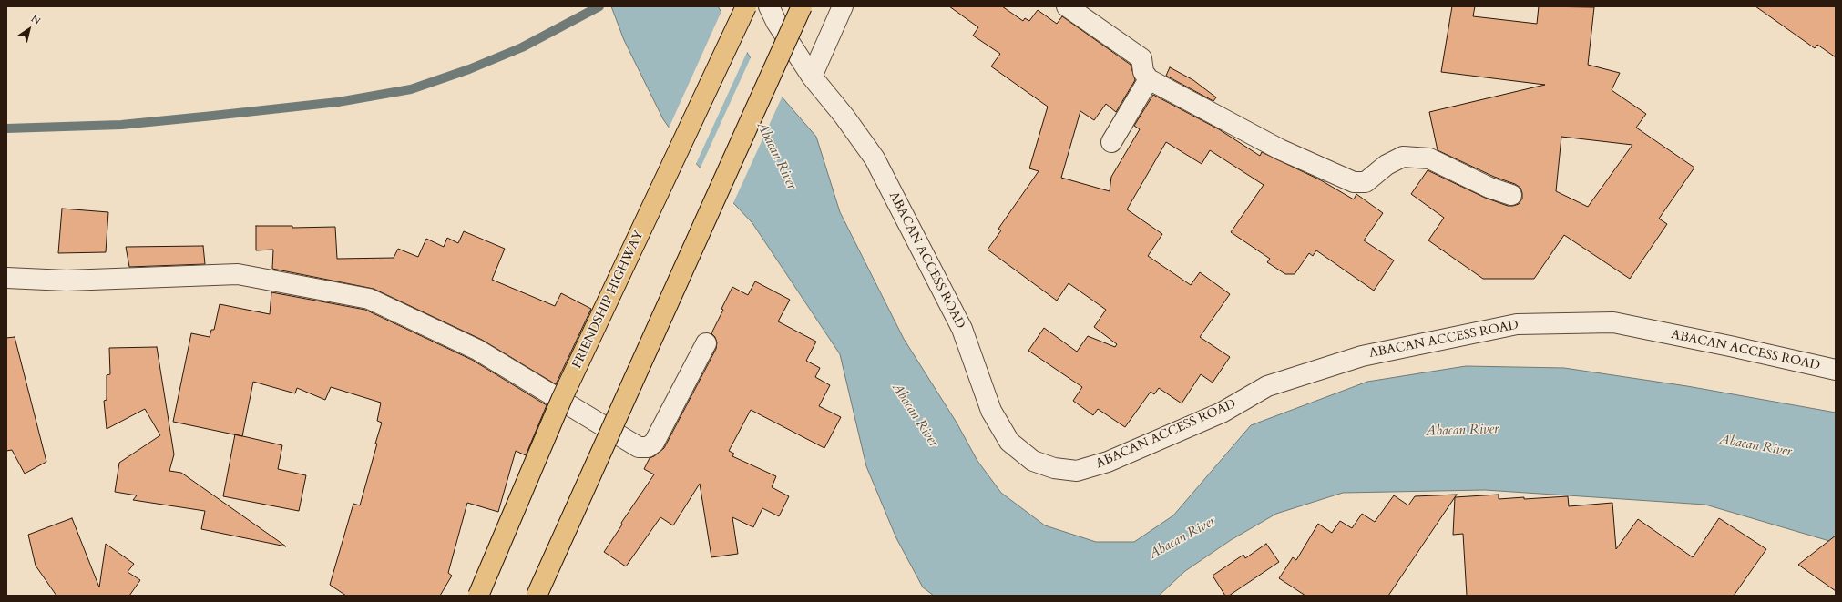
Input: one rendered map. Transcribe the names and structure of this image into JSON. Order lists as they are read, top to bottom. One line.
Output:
{"streets":{"main road":["FRIENDSHIP HIGHWAY"],"street":["ABACAN ACCESS ROAD"]},"water":["Abacan River"],"north":"top right"}
